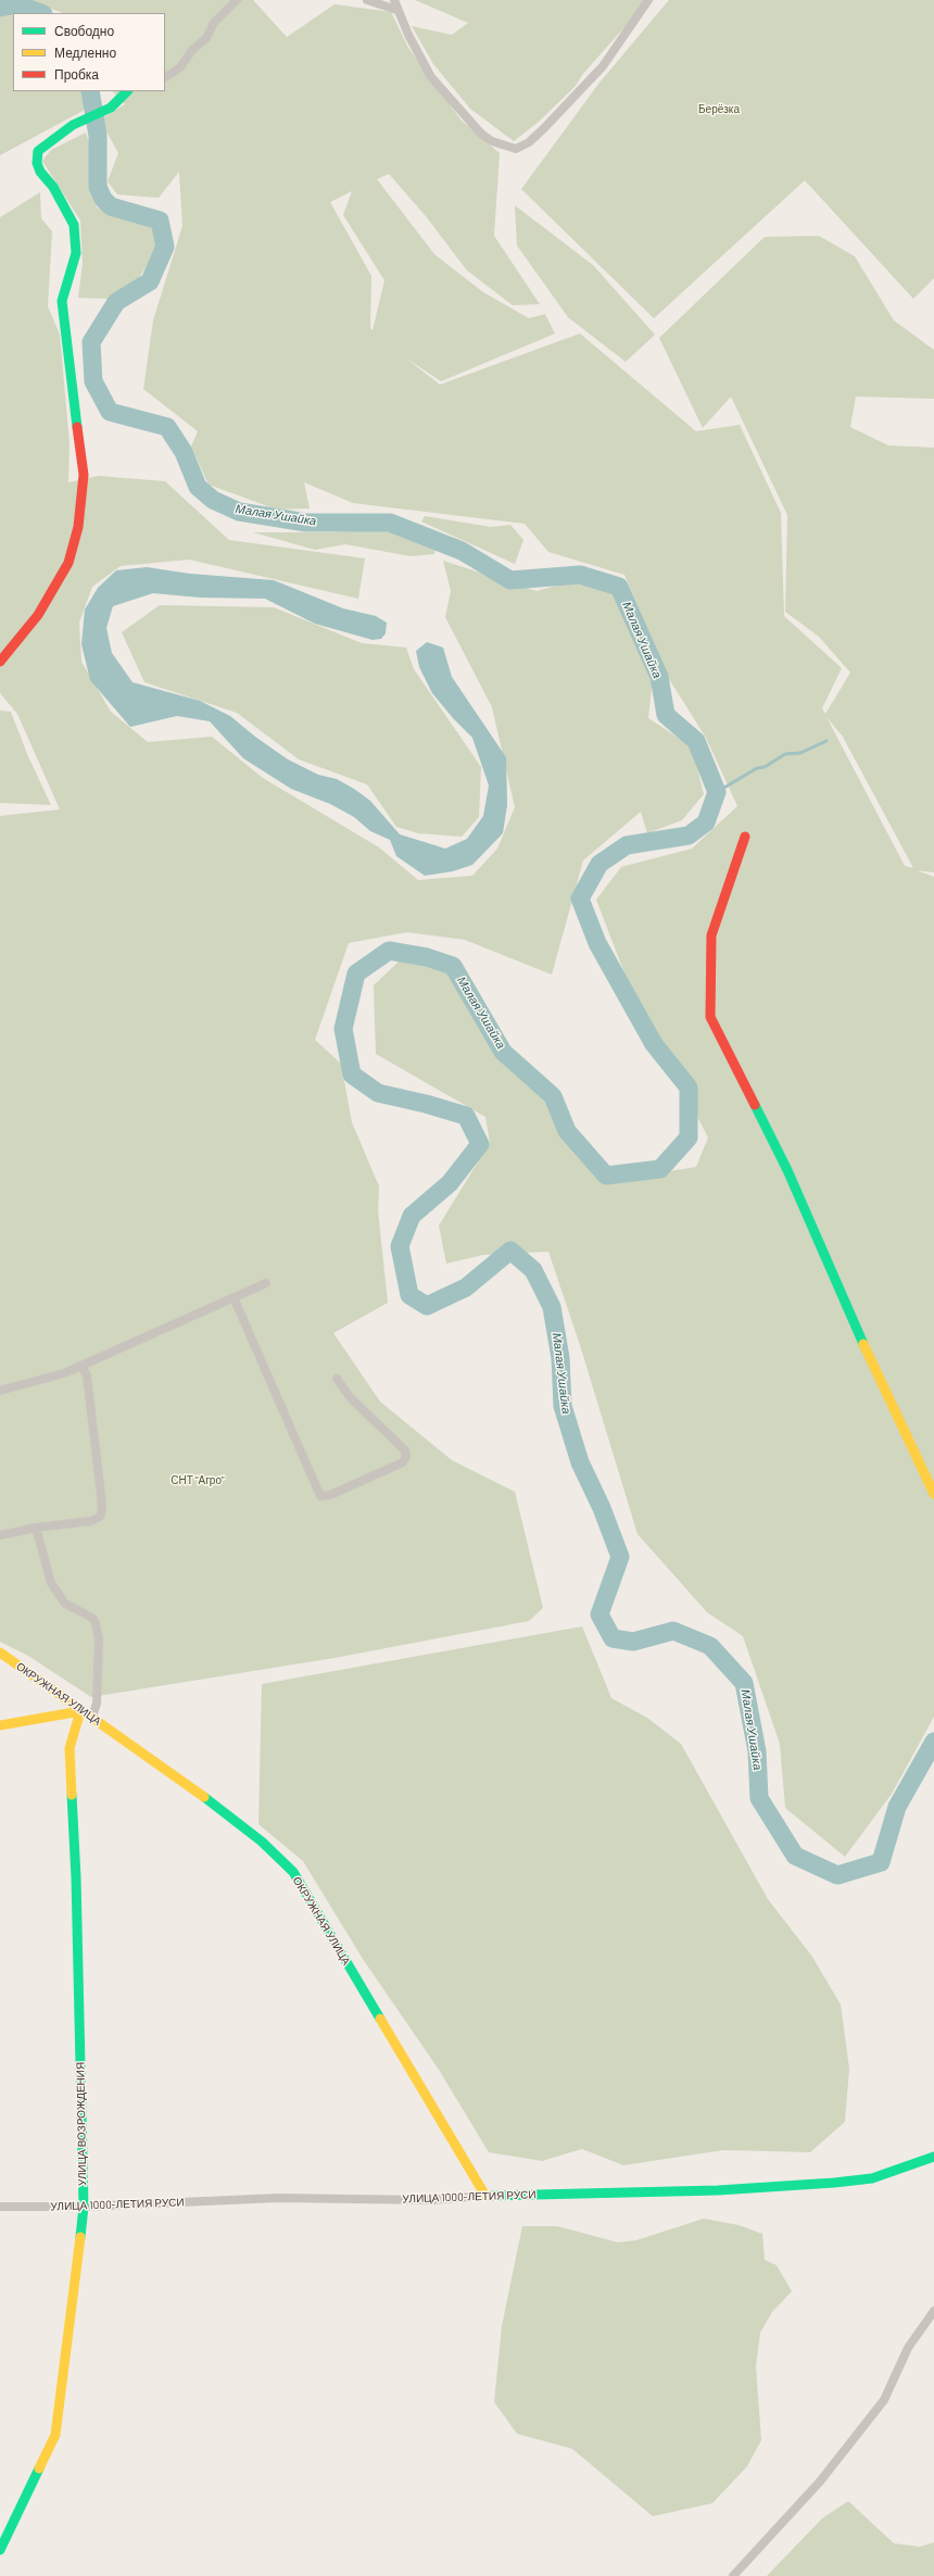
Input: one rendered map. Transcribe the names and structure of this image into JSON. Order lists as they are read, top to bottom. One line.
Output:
{"streets":{"street":["ОКРУЖНАЯ УЛИЦА","УЛИЦА ВОЗРОЖДЕНИЯ","УЛИЦА 1000-ЛЕТИЯ РУСИ"]},"crossings":[["ОКРУЖНАЯ УЛИЦА","УЛИЦА ВОЗРОЖДЕНИЯ"],["ОКРУЖНАЯ УЛИЦА","УЛИЦА 1000-ЛЕТИЯ РУСИ"],["УЛИЦА ВОЗРОЖДЕНИЯ","УЛИЦА 1000-ЛЕТИЯ РУСИ"]],"water":["Малая Ушайка"],"parks":["Берёзка","СНТ \"Агро\""],"legend":["Свободно","Медленно","Пробка"]}
